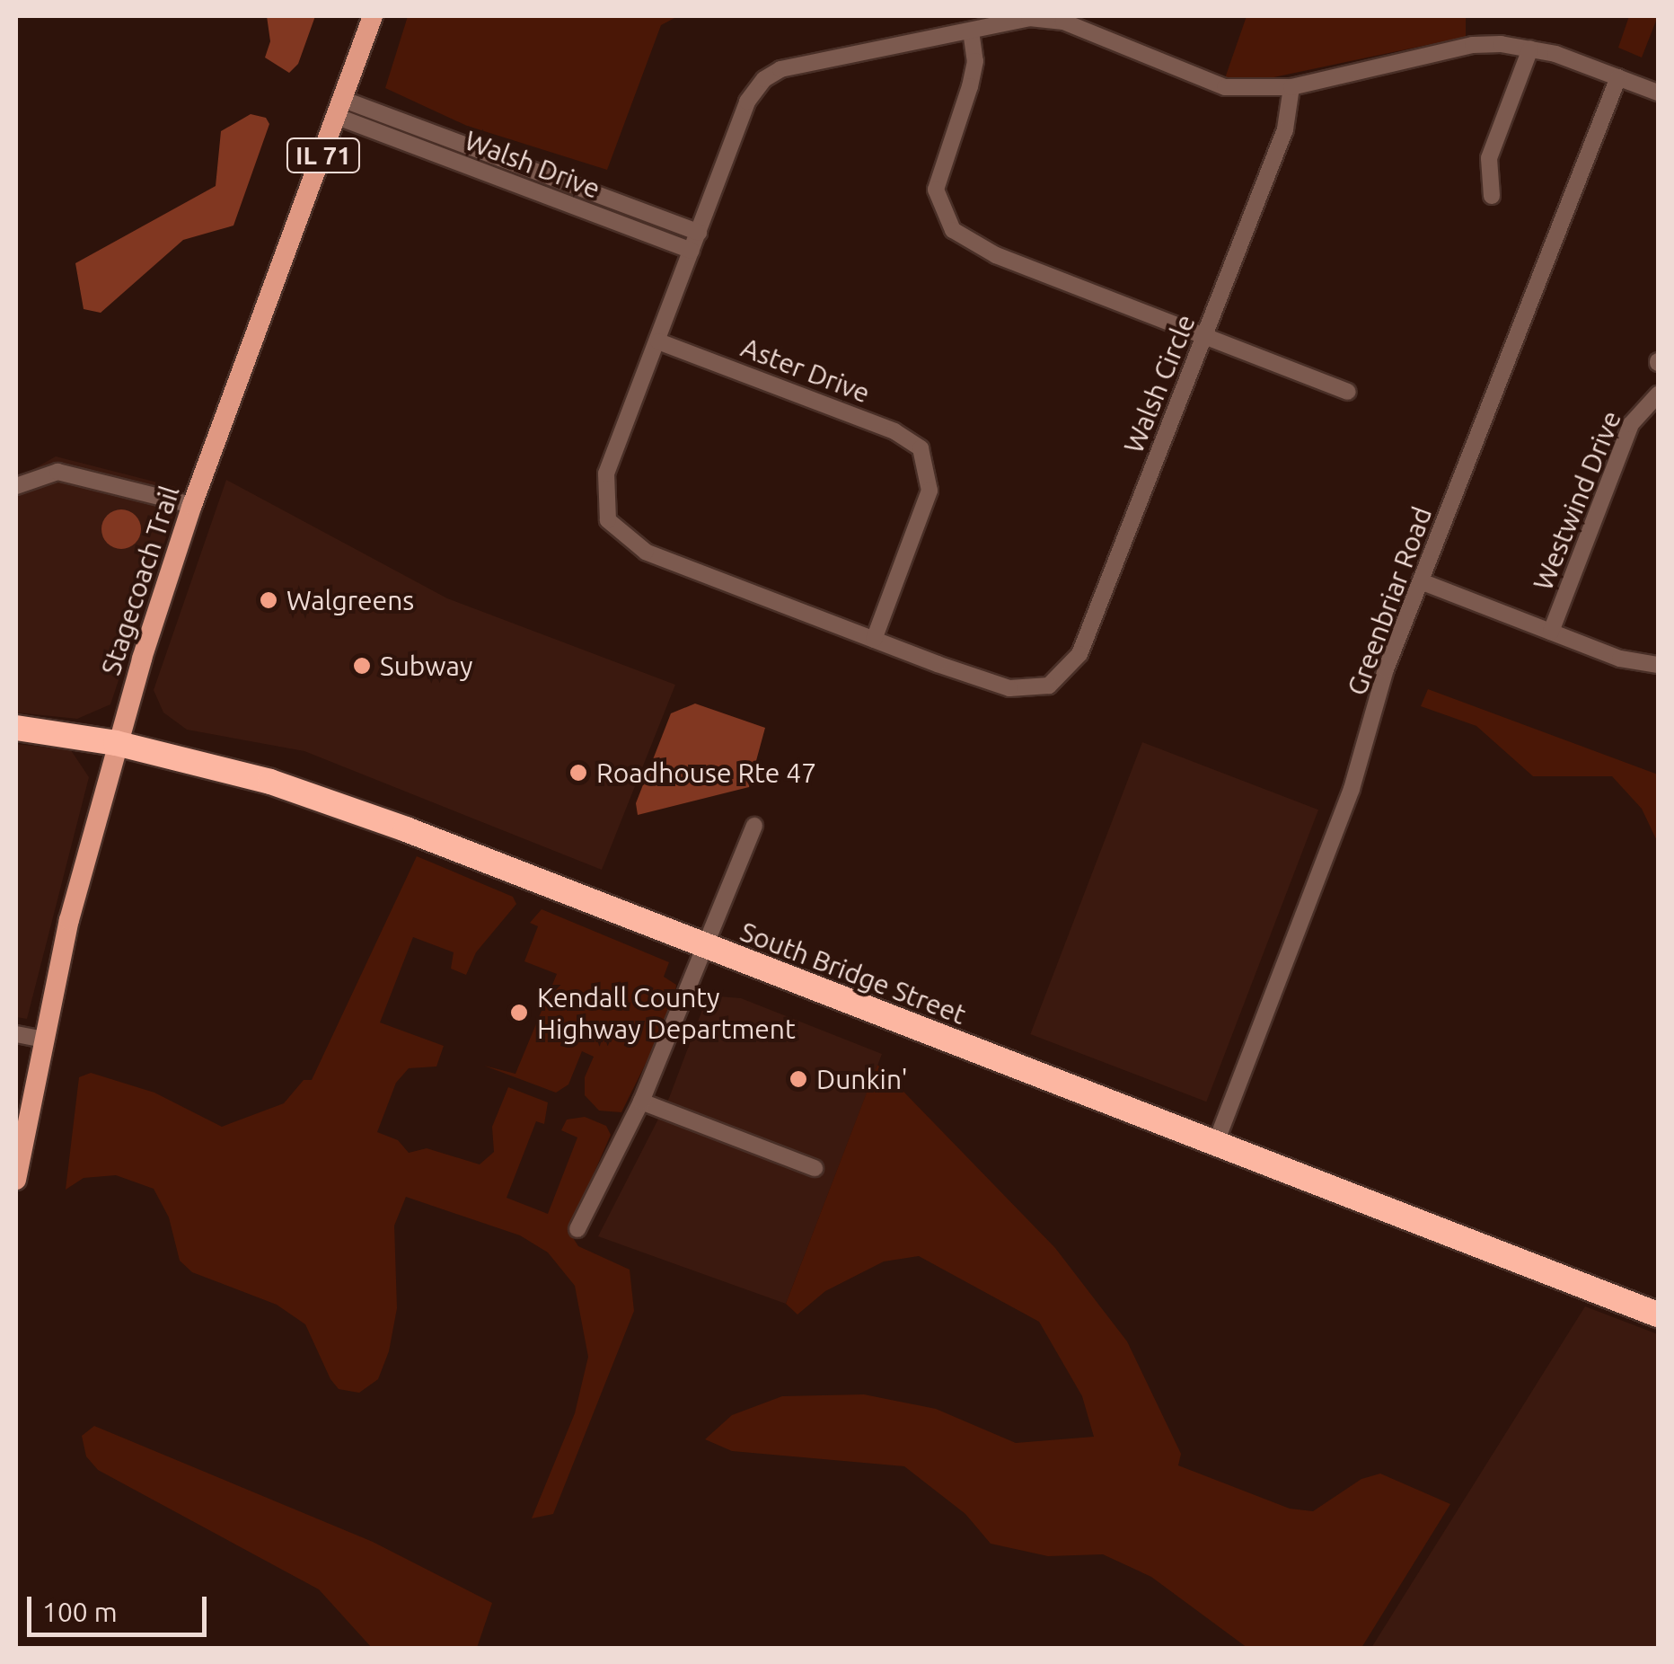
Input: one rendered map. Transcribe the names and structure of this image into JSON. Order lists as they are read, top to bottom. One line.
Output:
{"streets":{"highway":["South Bridge Street"],"main road":["IL 71","Stagecoach Trail"],"street":["Walsh Drive","Aster Drive","Walsh Circle","Westwind Drive","Greenbriar Road"]},"crossings":[["Walsh Drive","Walsh Circle"],["Walsh Drive","Stagecoach Trail"],["Aster Drive","Walsh Circle"],["Stagecoach Trail","South Bridge Street"],["Greenbriar Road","South Bridge Street"]],"places":["Walgreens","Subway","Roadhouse Rte 47","Kendall County Highway Department","Dunkin'"],"scale_bar":"100 m"}
